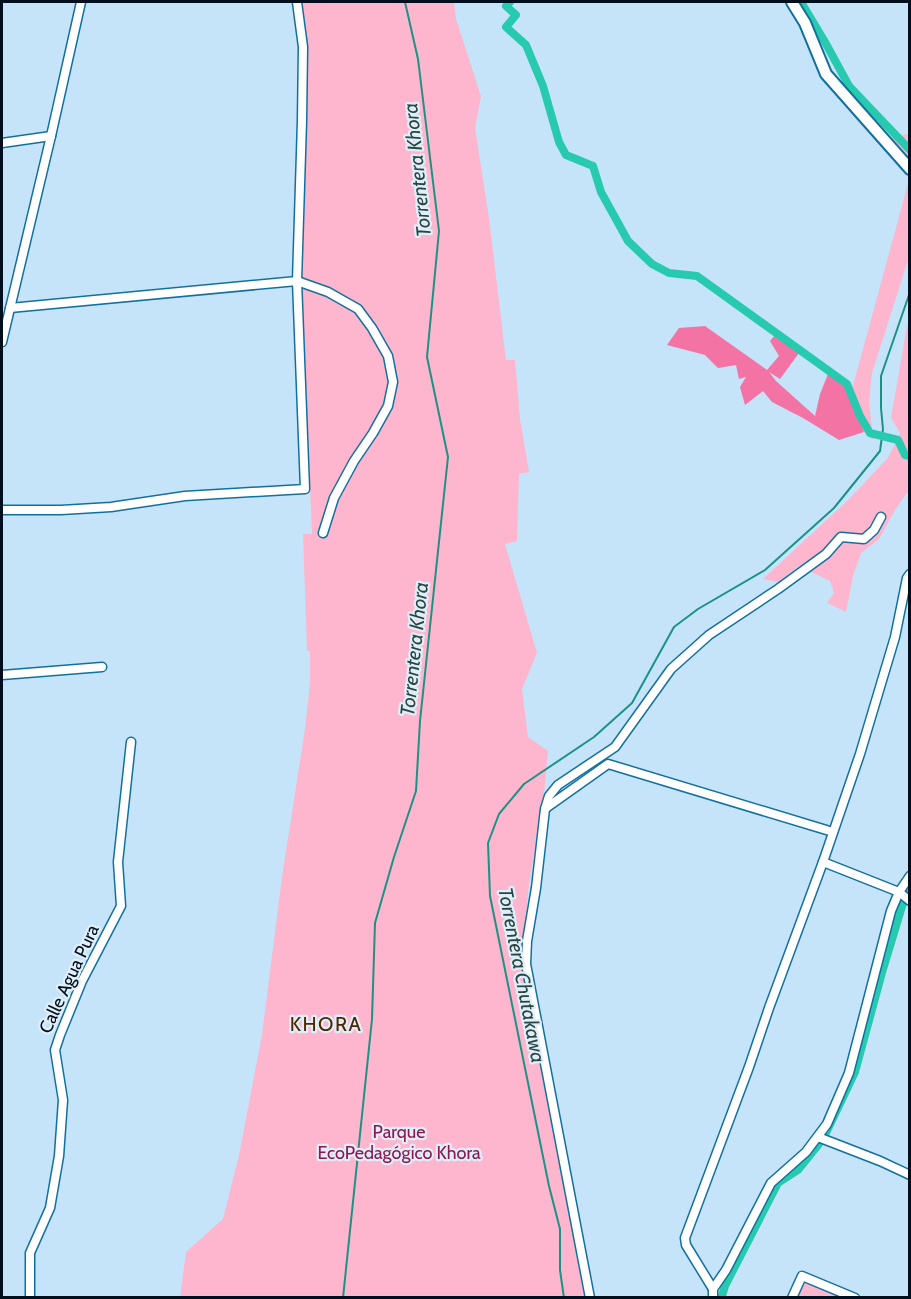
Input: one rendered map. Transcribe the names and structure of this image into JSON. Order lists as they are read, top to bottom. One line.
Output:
{"streets":{"street":["Calle Agua Pura"]},"districts":["KHORA"],"water":["Torrentera Khora","Torrentera Chutakawa"],"parks":["Parque EcoPedagógico Khora"]}
